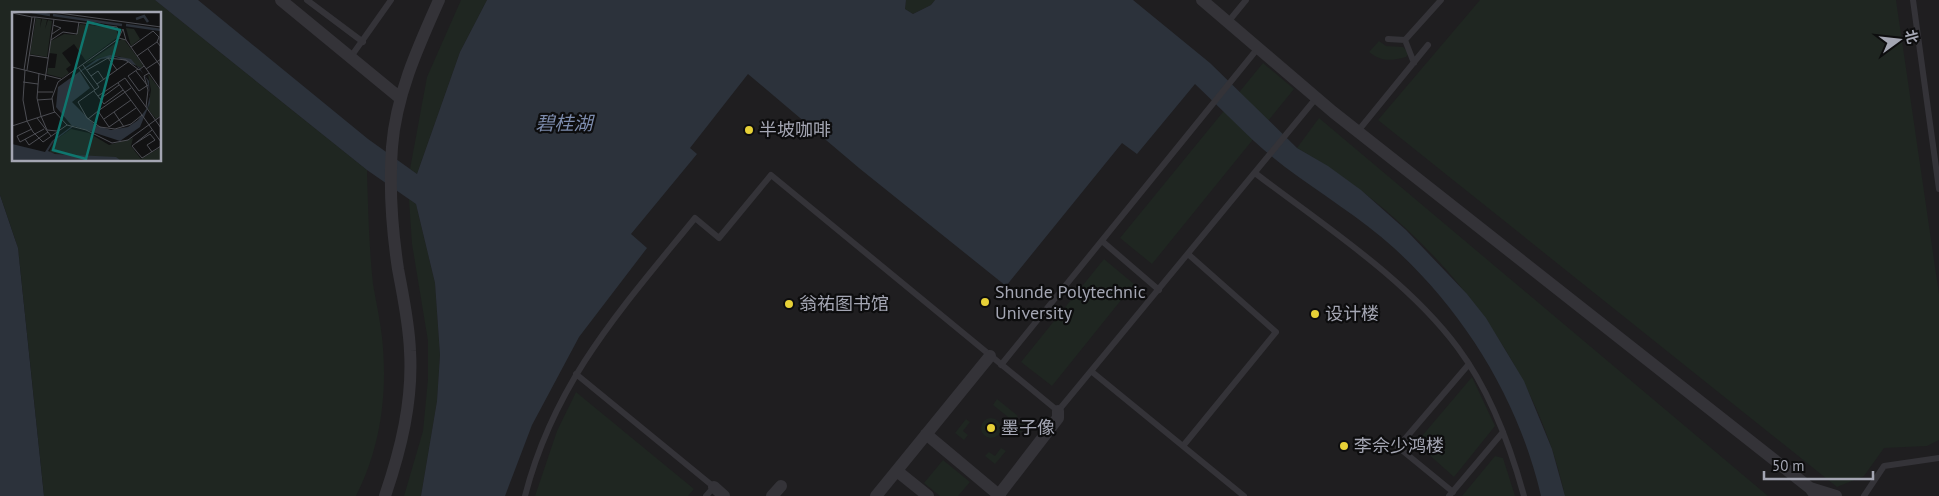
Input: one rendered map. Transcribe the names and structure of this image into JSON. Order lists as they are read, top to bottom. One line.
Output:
{"water":["碧桂湖"],"places":["半坡咖啡","Shunde Polytechnic University","翁祐图书馆","设计楼","墨子像","李佘少鸿楼"],"scale_bar":"50 m","north":"right"}
